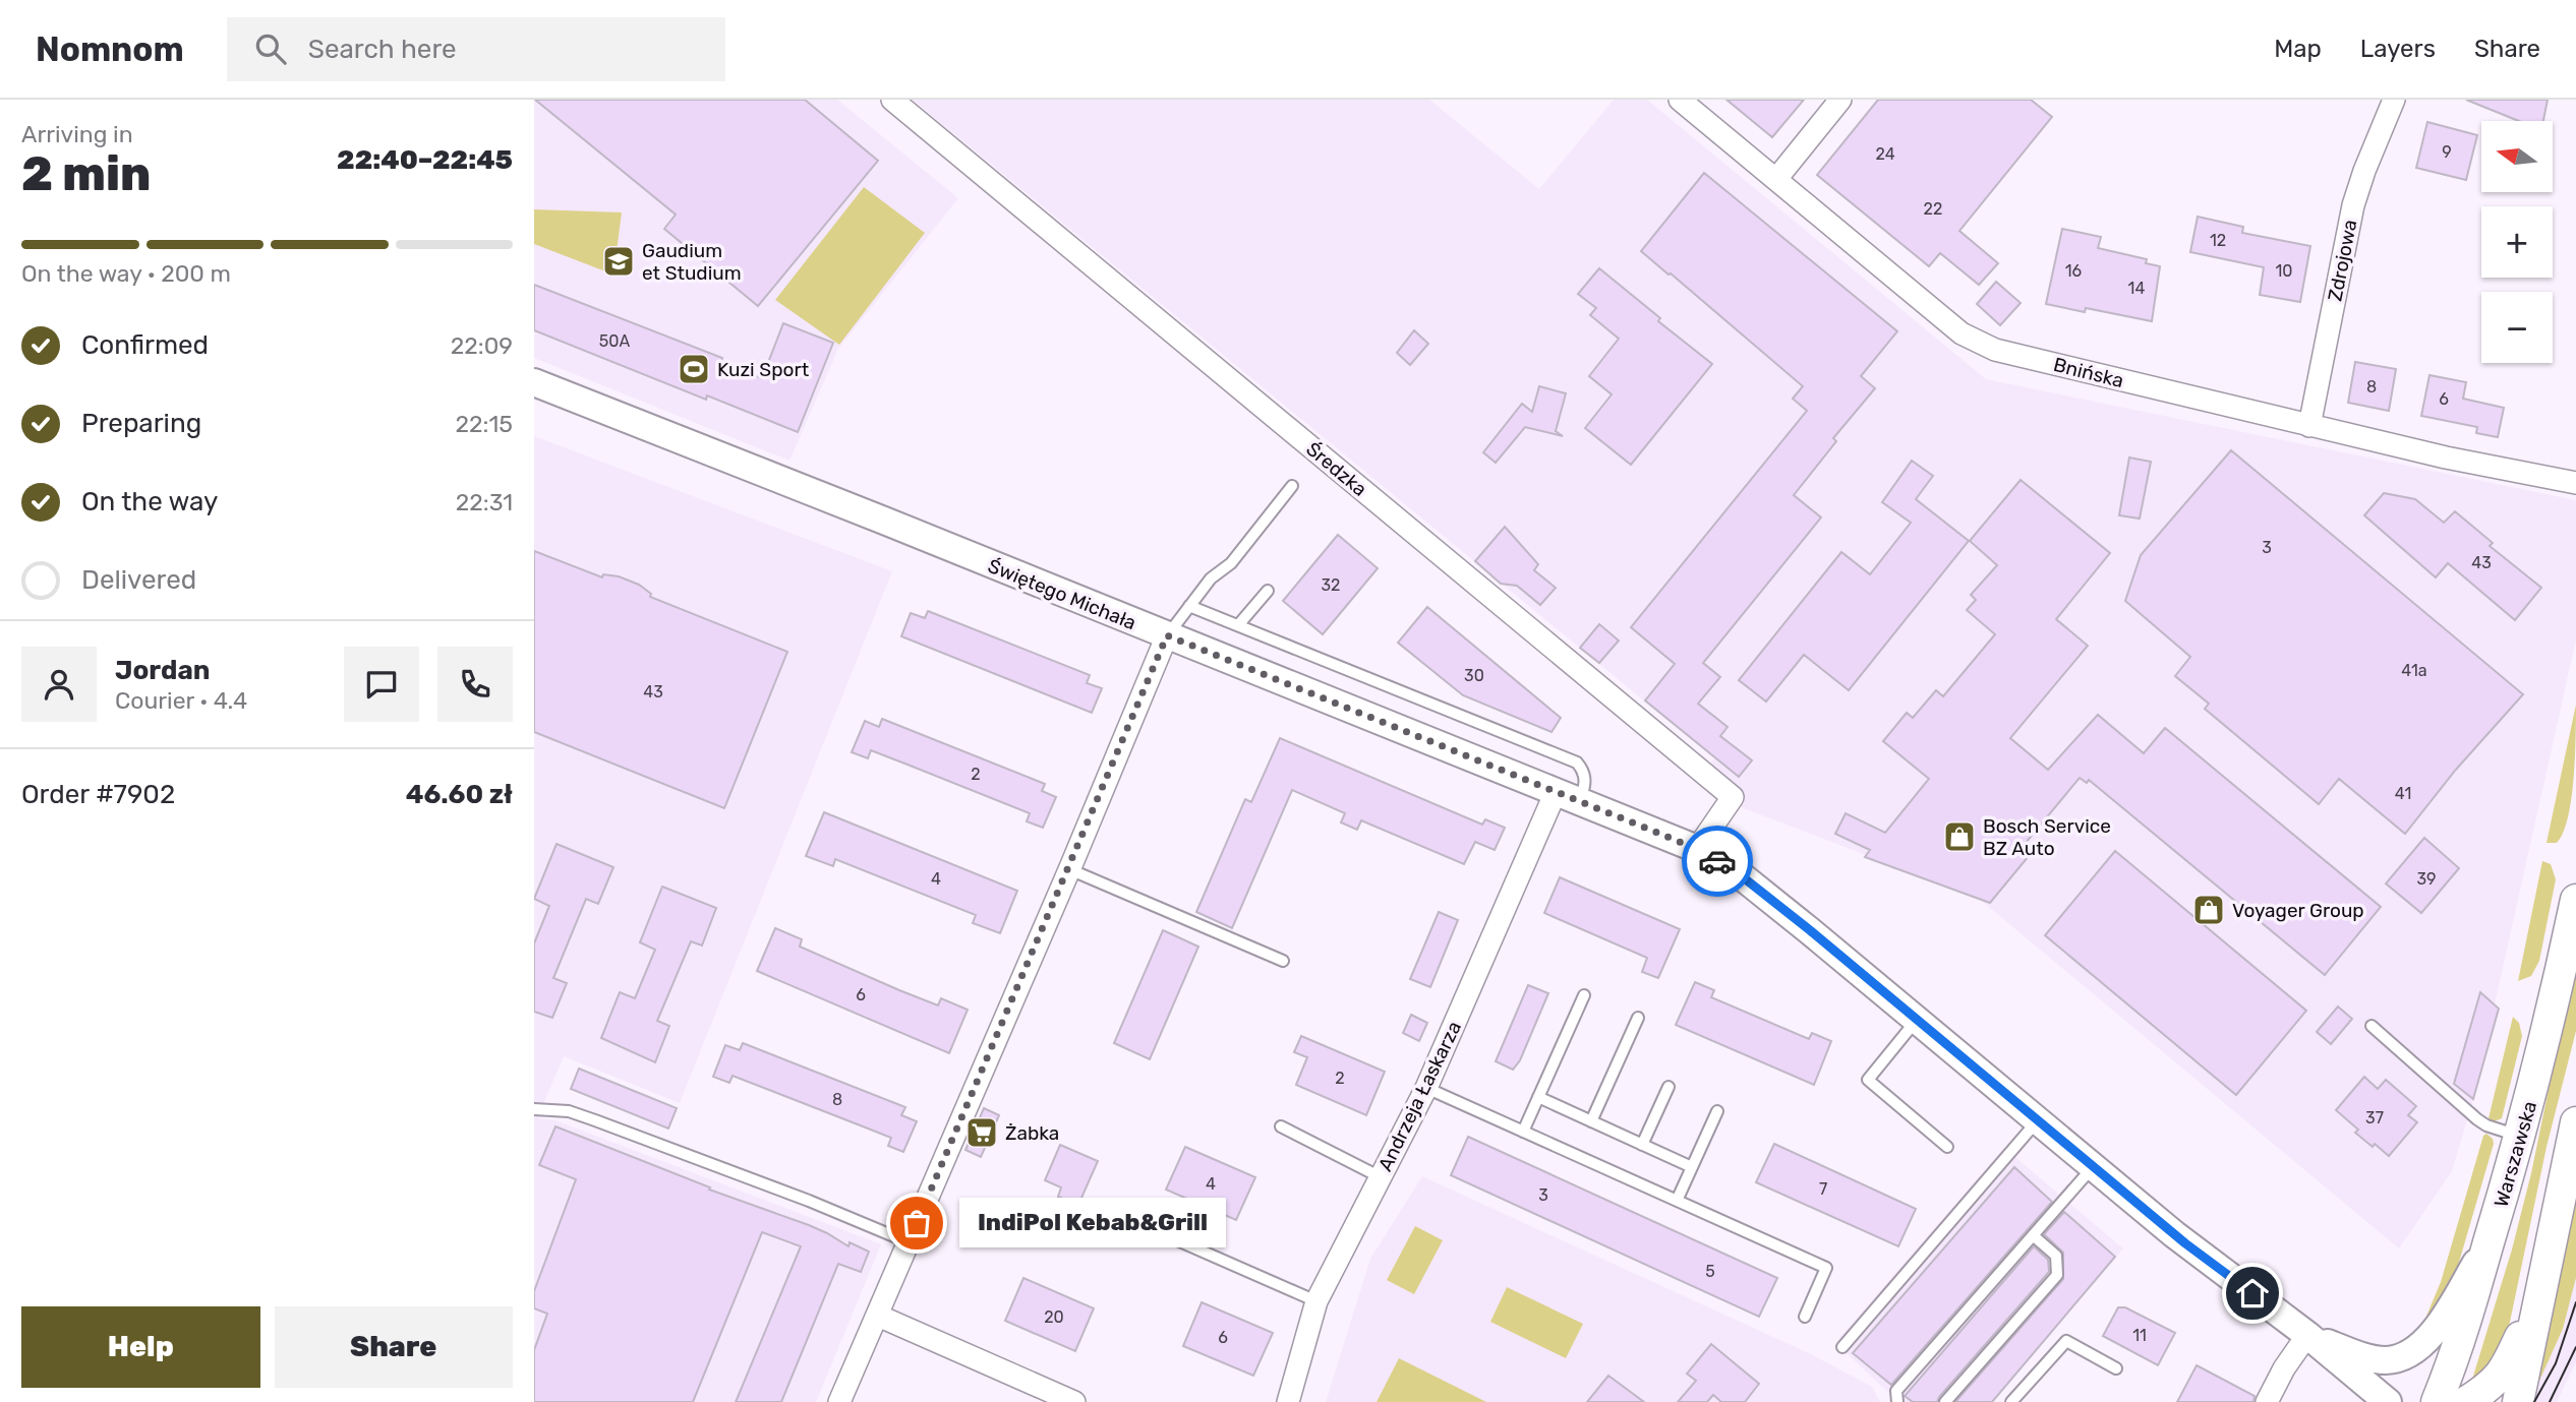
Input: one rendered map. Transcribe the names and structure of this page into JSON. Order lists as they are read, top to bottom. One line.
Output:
{"streets":{"main road":["Warszawska"],"street":["Zdrojowa","Bnińska","Średzka","Świętego Michała","Andrzeja Łaskarza"]},"crossings":[["Zdrojowa","Bnińska"],["Średzka","Świętego Michała"],["Świętego Michała","Andrzeja Łaskarza"],["Świętego Michała","Warszawska"]],"places":{"school or university":["Gaudium et Studium"],"sports":["Kuzi Sport"],"shop":["Bosch Service BZ Auto","Voyager Group"],"supermarket":["Żabka"],"other":["IndiPol Kebab&Grill"]},"house_numbers":["9","24","22","12","16","10","14","50A","8","6","3","43","32","41a","30","43","2","41","4","39","6","2","8","37","4","7","3","5","20","11","6"],"north":"left","page":{"header":"Nomnom","search":"Search here","nav":["Map","Layers","Share"],"heading":["2 min","Arriving in","22:40–22:45"],"panel":["Jordan","Courier · 4.4","Order #7902","46.60 zł"],"map_buttons":["+","−"],"bar":"On the way · 200 m","list":[["Confirmed","22:09"],["Preparing","22:15"],["On the way","22:31"],"Delivered"],"bubble":"IndiPol Kebab&Grill","buttons":["Help","Share"]}}
